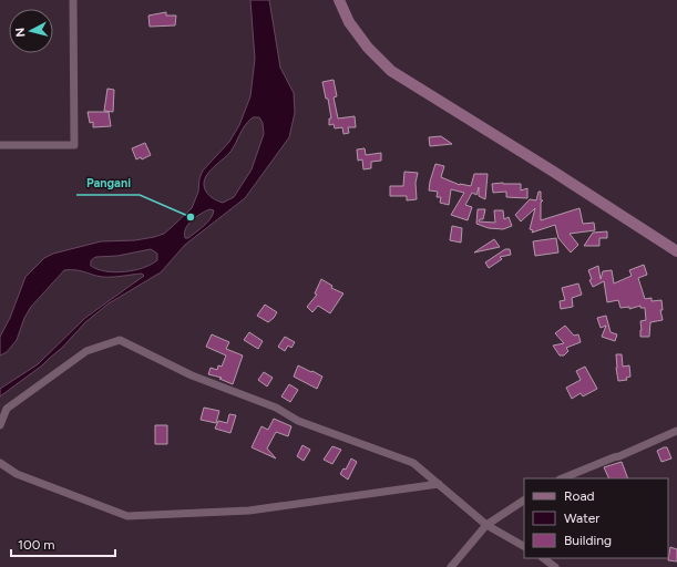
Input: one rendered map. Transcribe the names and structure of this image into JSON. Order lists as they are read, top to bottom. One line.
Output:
{"places":["Pangani"],"legend":["Road","Water","Building"],"scale_bar":"100 m","north":"left"}
